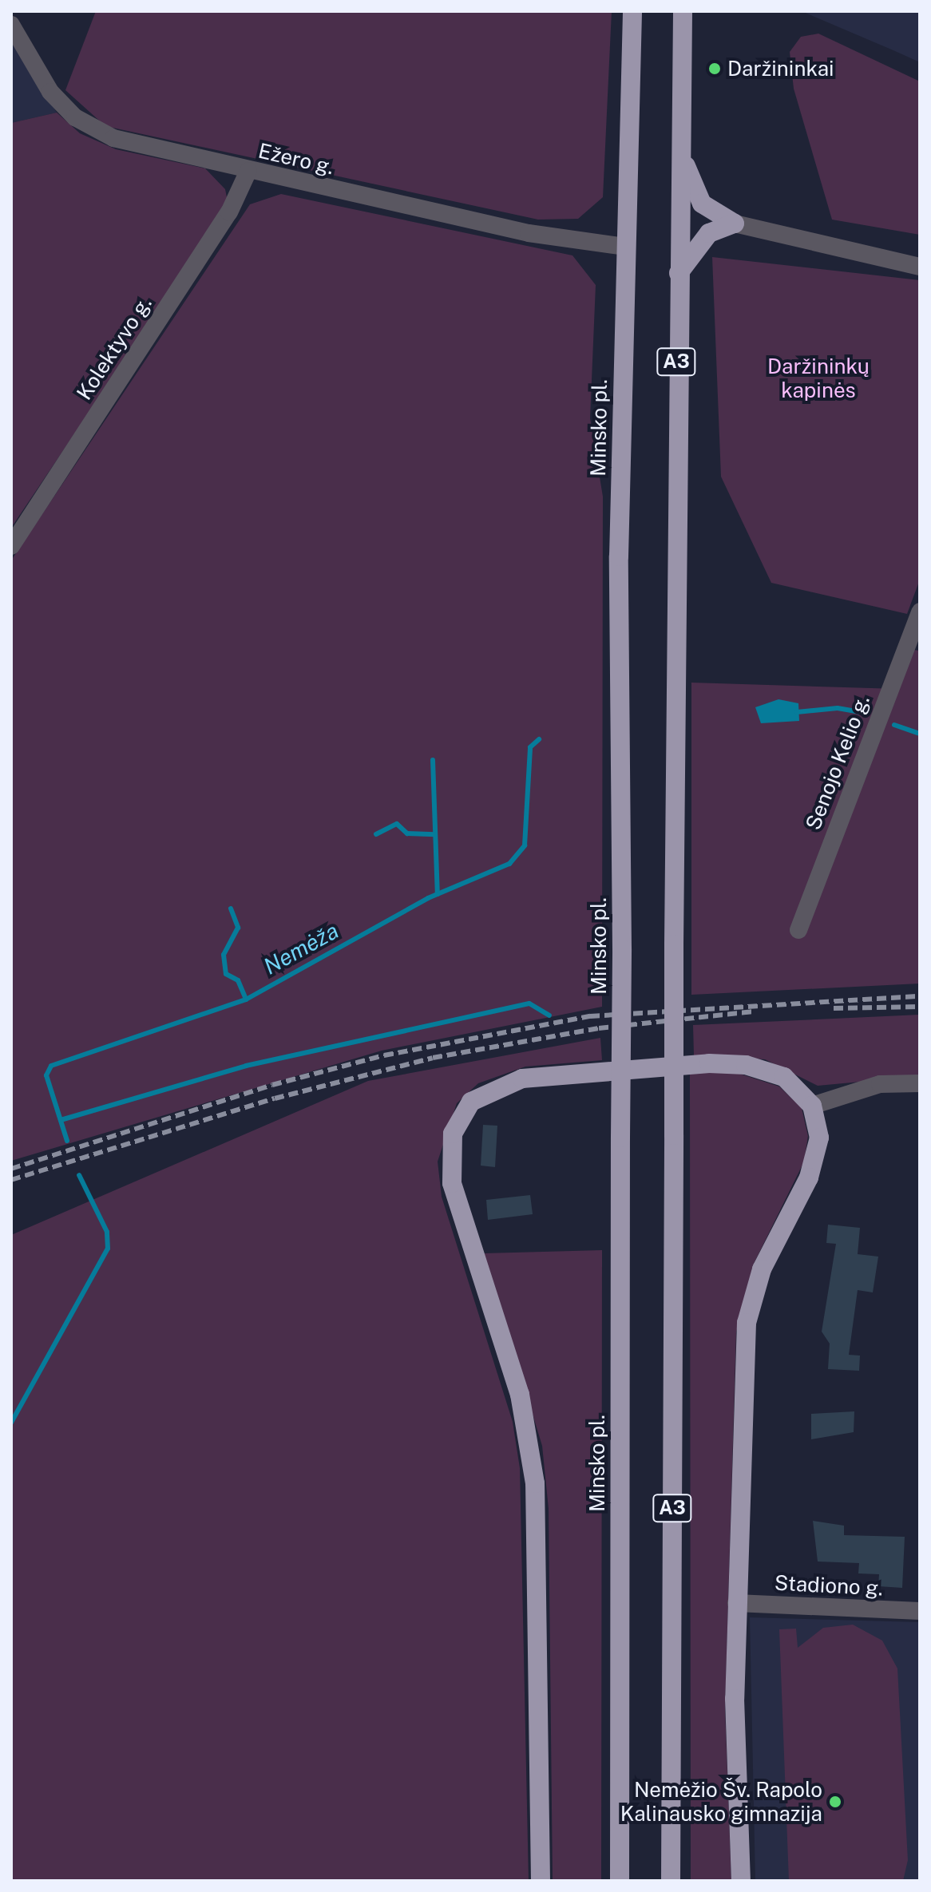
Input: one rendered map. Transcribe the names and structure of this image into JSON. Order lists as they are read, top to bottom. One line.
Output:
{"streets":{"highway":["A3","Minsko pl."],"street":["Ežero g.","Kolektyvo g.","Senojo Kelio g.","Stadiono g."]},"crossings":[["Ežero g.","Kolektyvo g."],["Ežero g.","Minsko pl."]],"water":["Nemėža"],"parks":["Daržininkų kapinės"],"places":["Daržininkai","Nemėžio Šv. Rapolo Kalinausko gimnazija"]}
